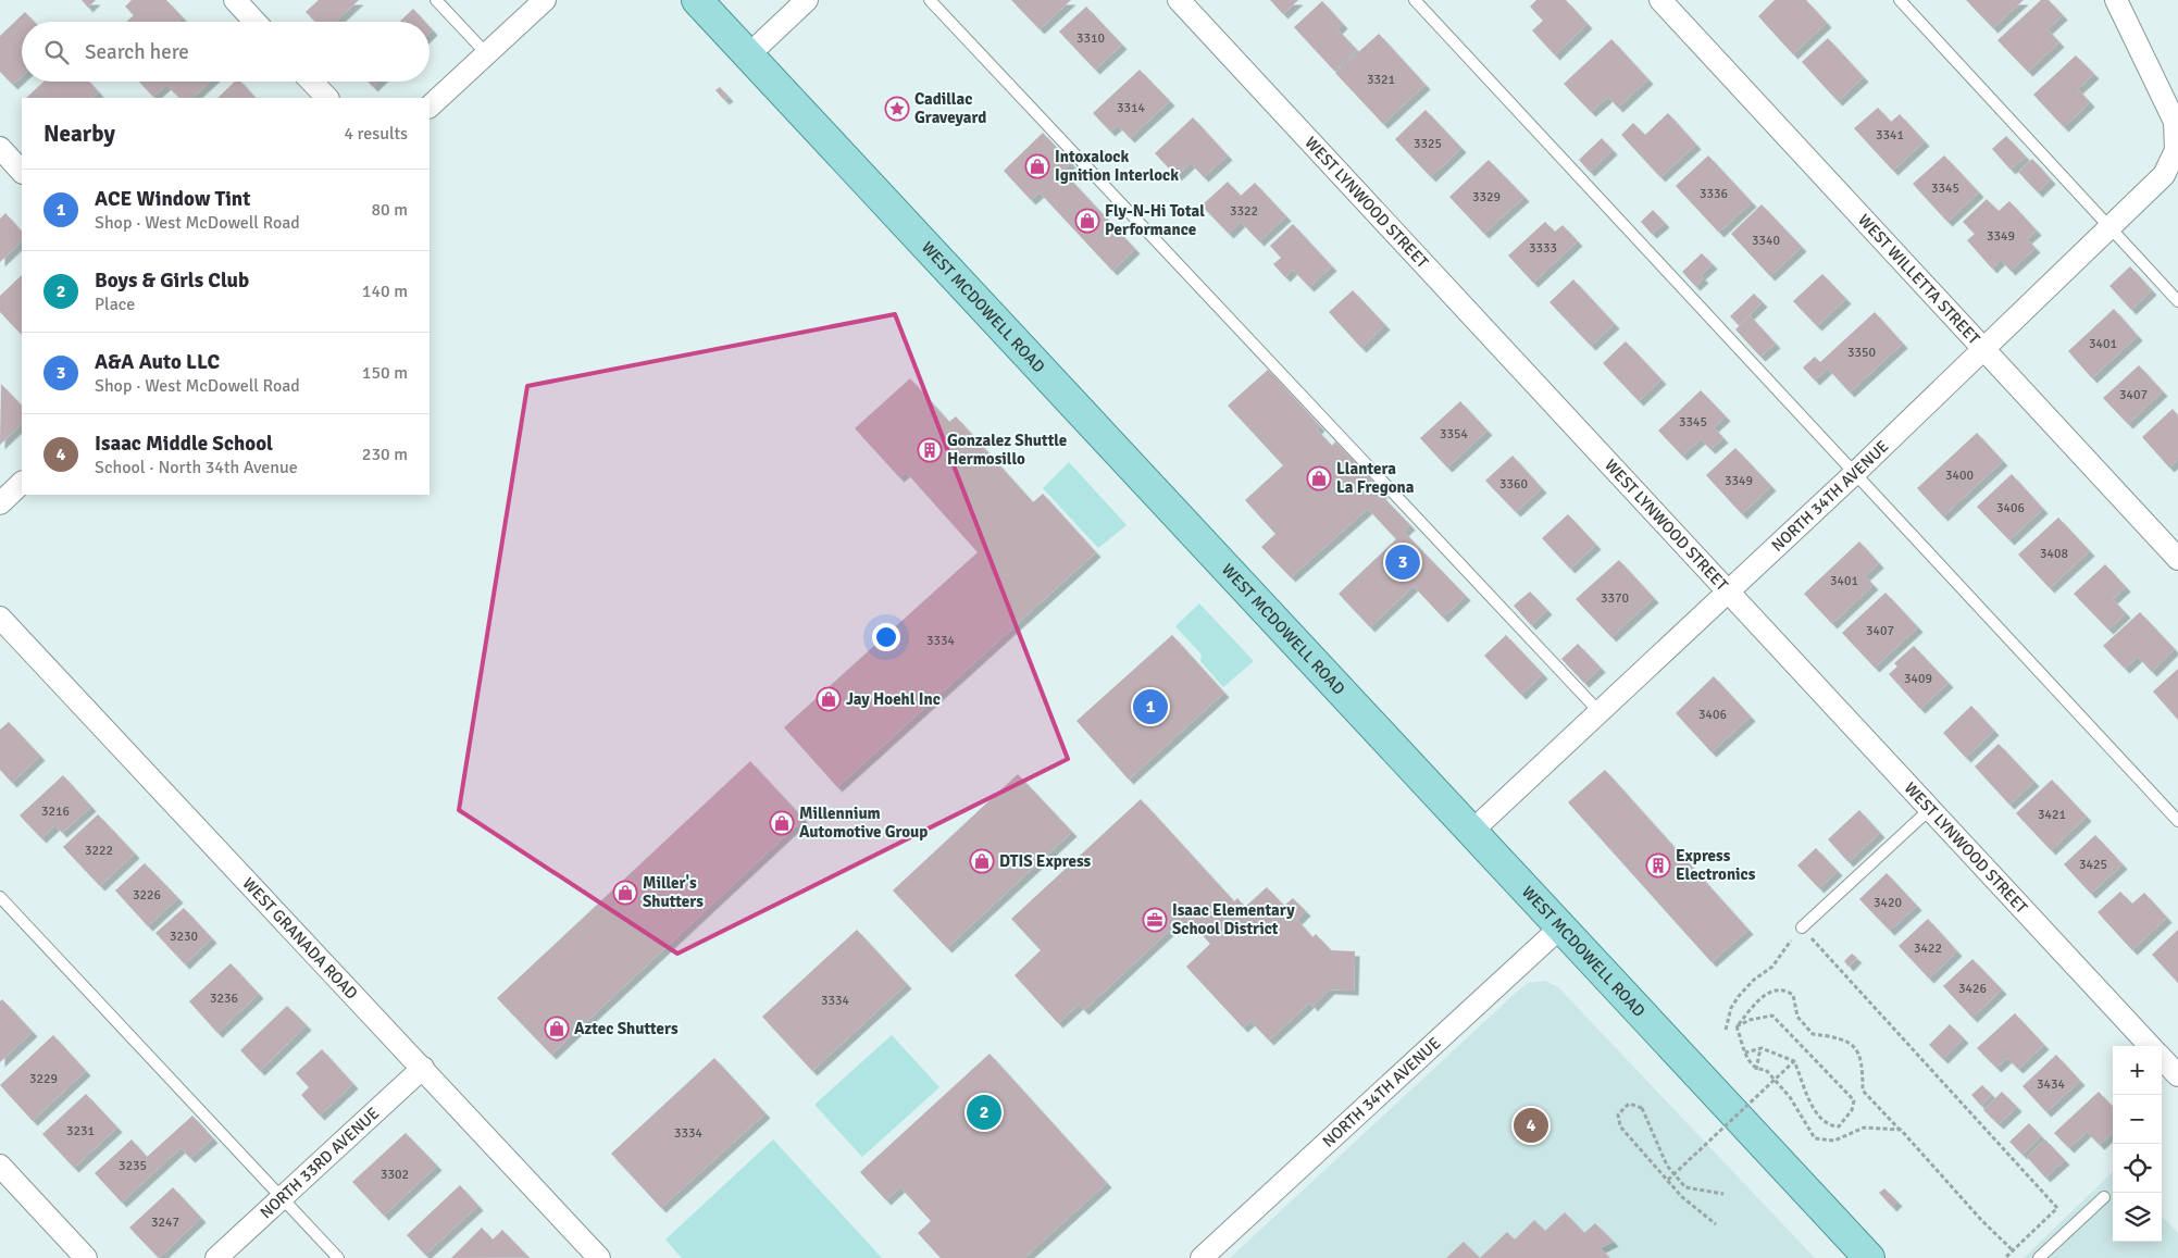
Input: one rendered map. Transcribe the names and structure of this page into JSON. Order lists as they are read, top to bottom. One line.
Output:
{"streets":{"main road":["WEST MCDOWELL ROAD"],"street":["WEST LYNWOOD STREET","WEST WILLETTA STREET","NORTH 34TH AVENUE","WEST GRANADA ROAD","NORTH 33RD AVENUE"]},"crossings":[["WEST LYNWOOD STREET","NORTH 34TH AVENUE"],["WEST WILLETTA STREET","NORTH 34TH AVENUE"],["WEST MCDOWELL ROAD","NORTH 34TH AVENUE"],["WEST GRANADA ROAD","NORTH 33RD AVENUE"]],"places":{"place":["Cadillac Graveyard"],"shop":["Intoxalock Ignition Interlock","Fly-N-Hi Total Performance","Llantera La Fregona","Jay Hoehl Inc","Millennium Automotive Group","DTIS Express","Miller's Shutters","Aztec Shutters"],"building":["Gonzalez Shuttle Hermosillo","Express Electronics"],"office":["Isaac Elementary School District"]},"house_numbers":["3310","3321","3314","3341","3325","3345","3336","3329","3322","3349","3340","3333","3401","3350","3407","3345","3354","3400","3349","3360","3406","3408","3401","3370","3407","3334","3409","3406","3216","3421","3222","3425","3226","3420","3230","3422","3426","3236","3334","3229","3434","3231","3334","3235","3302","3247"],"page":{"search":"Search here","heading":["Nearby","4 results"],"list":[{"mark":"1","name":"ACE Window Tint","note":"Shop · West McDowell Road","value":"80 m"},{"mark":"2","name":"Boys & Girls Club","note":"Place","value":"140 m"},{"mark":"3","name":"A&A Auto LLC","note":"Shop · West McDowell Road","value":"150 m"},{"mark":"4","name":"Isaac Middle School","note":"School · North 34th Avenue","value":"230 m"}],"pins":["3","1","2","4"],"map_buttons":["+","−"]}}
